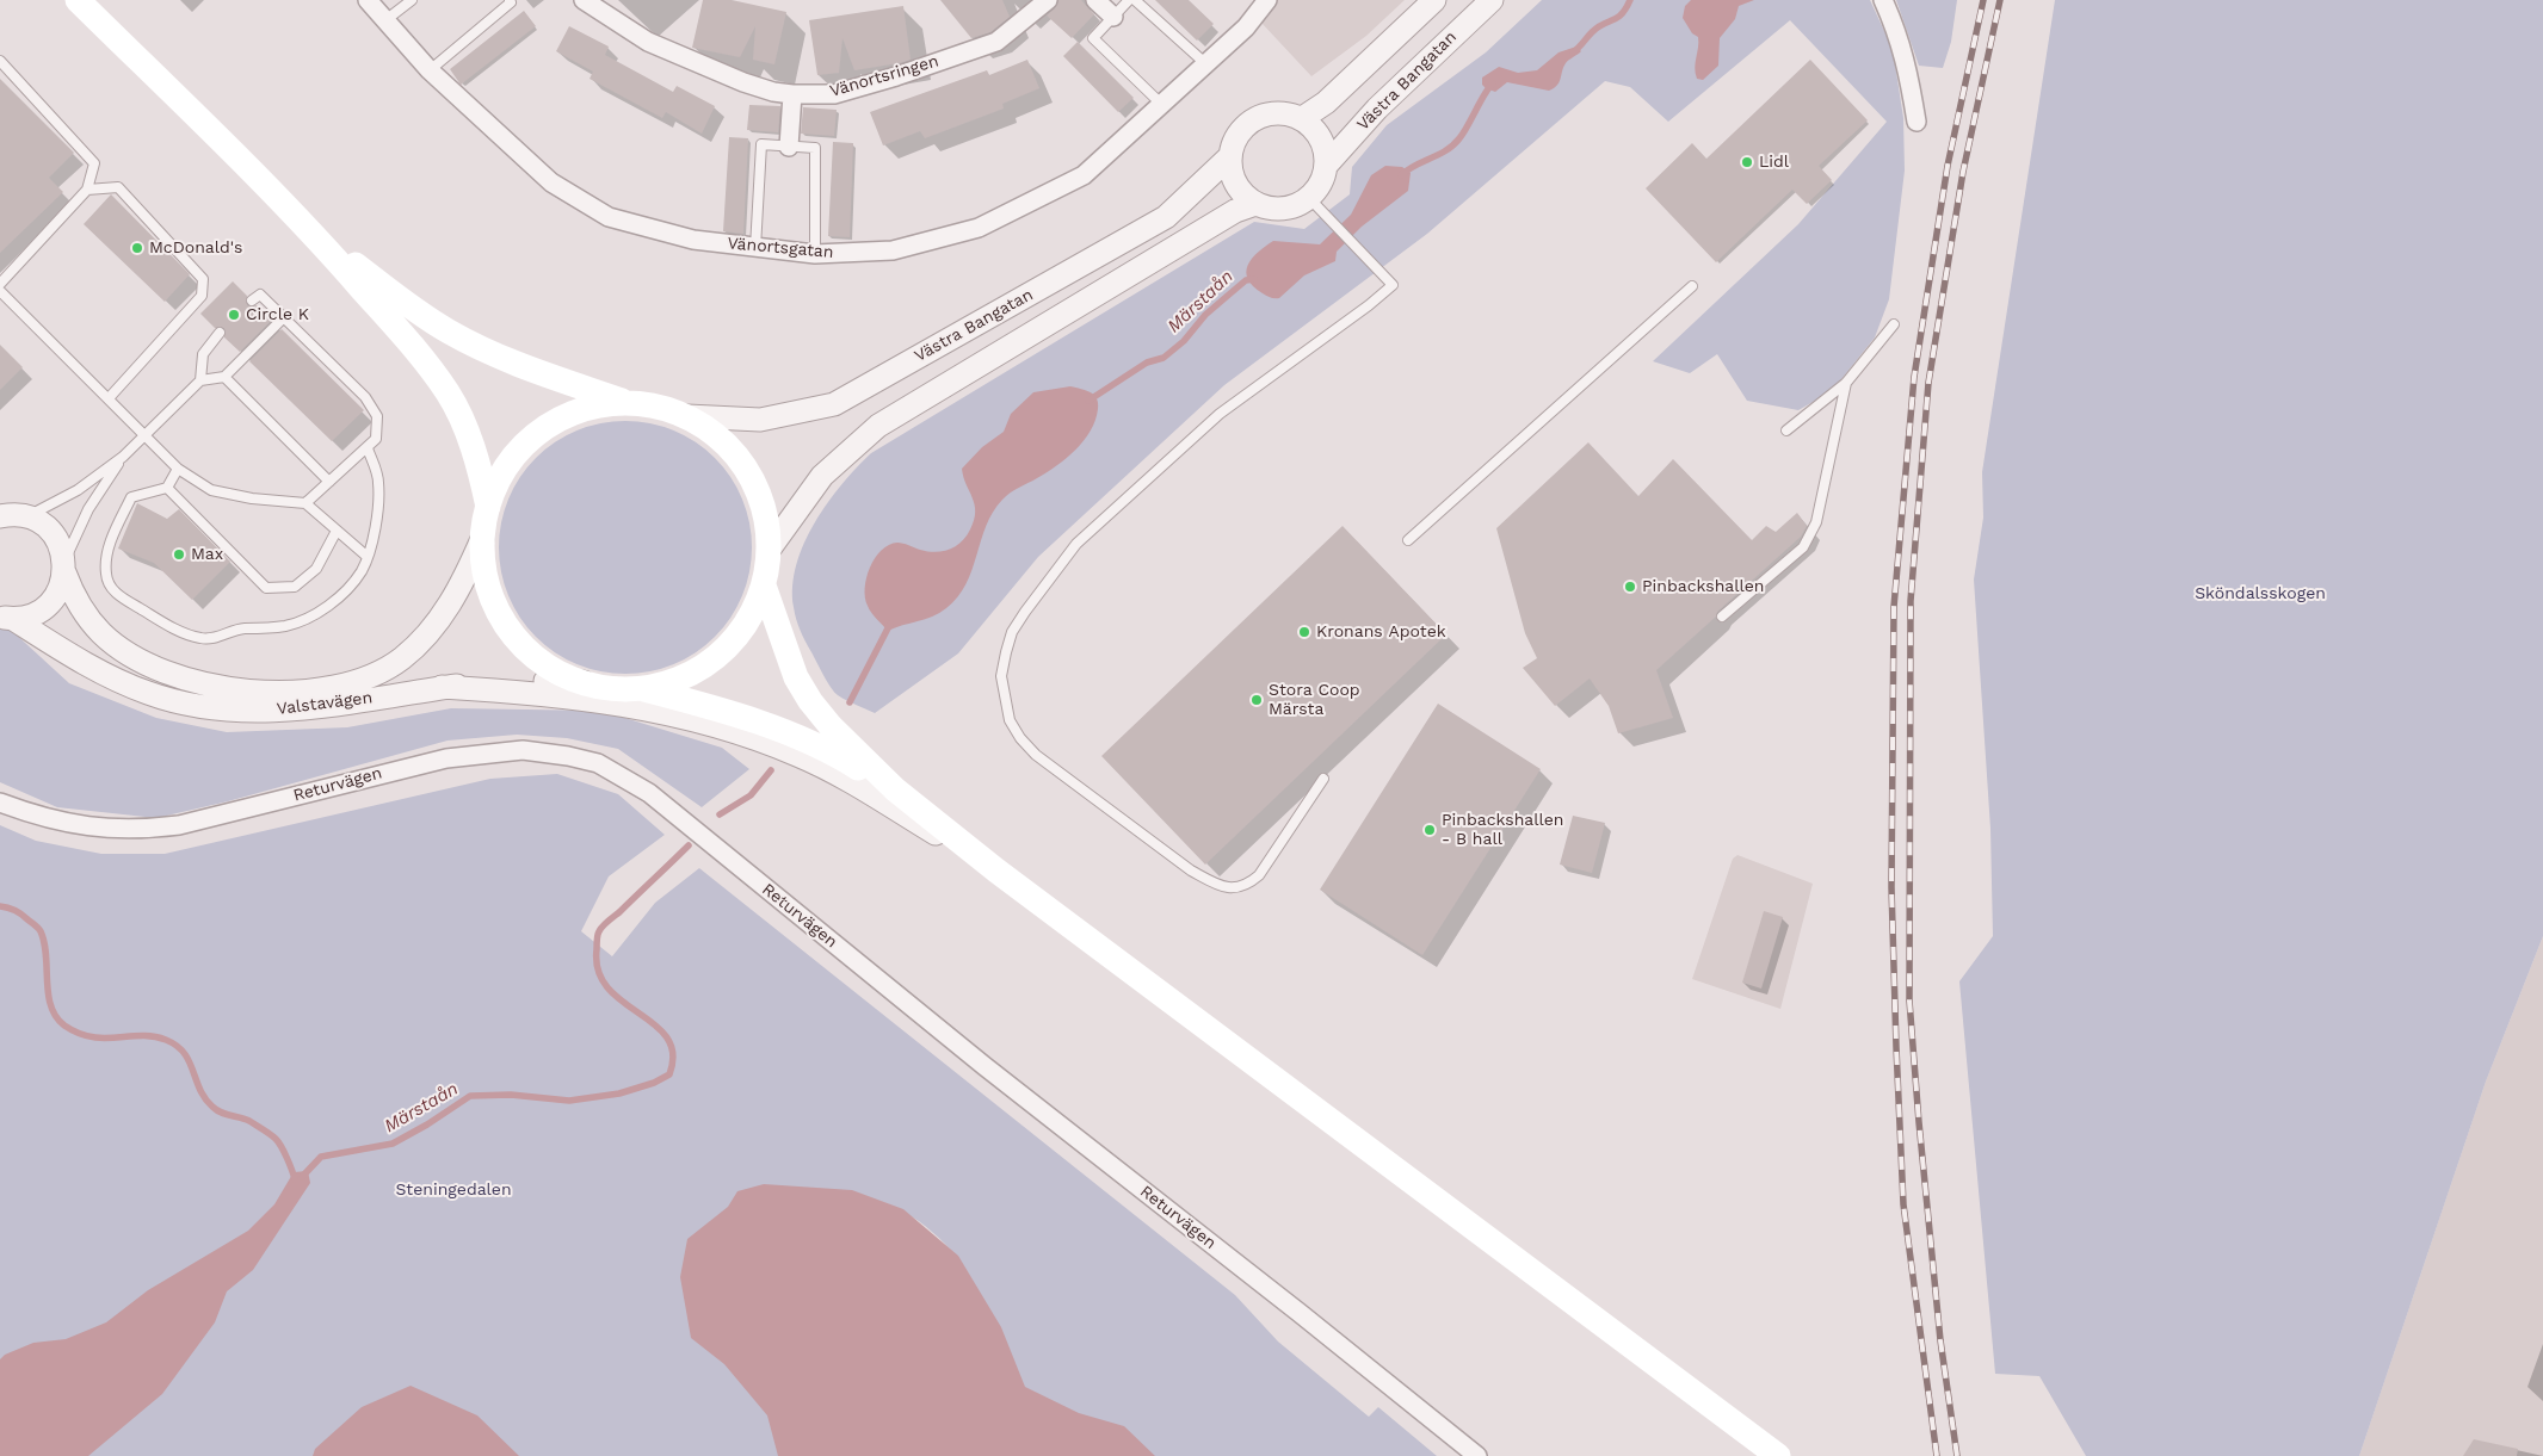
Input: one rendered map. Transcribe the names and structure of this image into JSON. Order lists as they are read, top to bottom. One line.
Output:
{"streets":{"street":["Vänortsringen","Västra Bangatan","Vänortsgatan","Valstavägen","Returvägen"]},"water":["Märstaån"],"parks":["Sköndalsskogen","Steningedalen"],"places":["Lidl","McDonald's","Circle K","Max","Pinbackshallen","Kronans Apotek","Stora Coop Märsta","Pinbackshallen - B hall"]}
